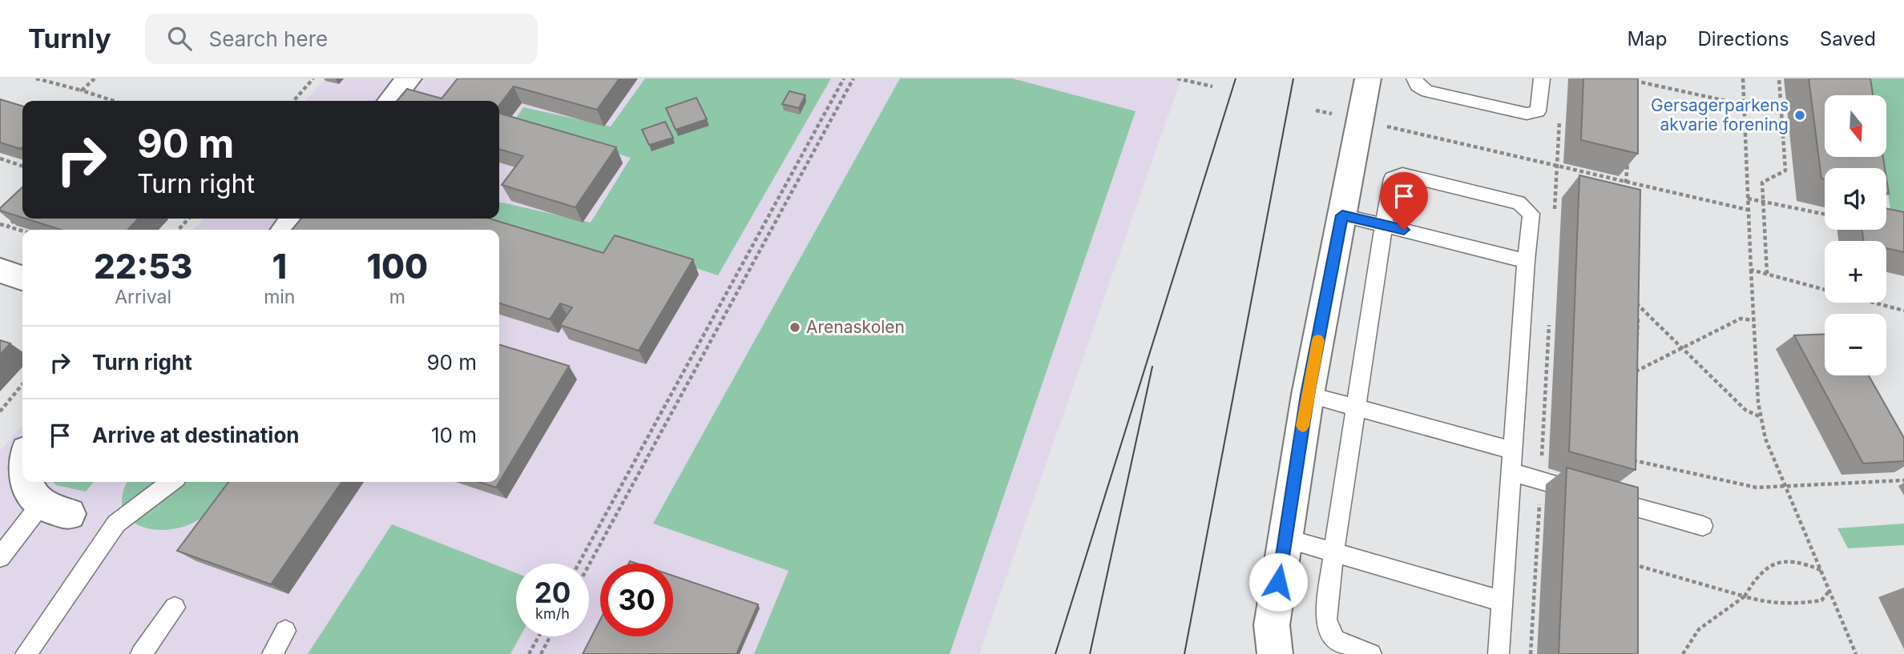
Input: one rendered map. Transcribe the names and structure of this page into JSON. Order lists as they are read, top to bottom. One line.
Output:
{"places":["Gersagerparkens akvarie forening","Arenaskolen"],"north":"bottom","page":{"header":"Turnly","search":"Search here","nav":["Map","Directions","Saved"],"map_buttons":["+","−"],"turn":["90 m","Turn right"],"eta":["22:53","Arrival","1","min","100","m"],"list":[{"name":"Turn right","value":"90 m"},{"name":"Arrive at destination","value":"10 m"}],"speed":"20 km/h","limit":"30"}}
